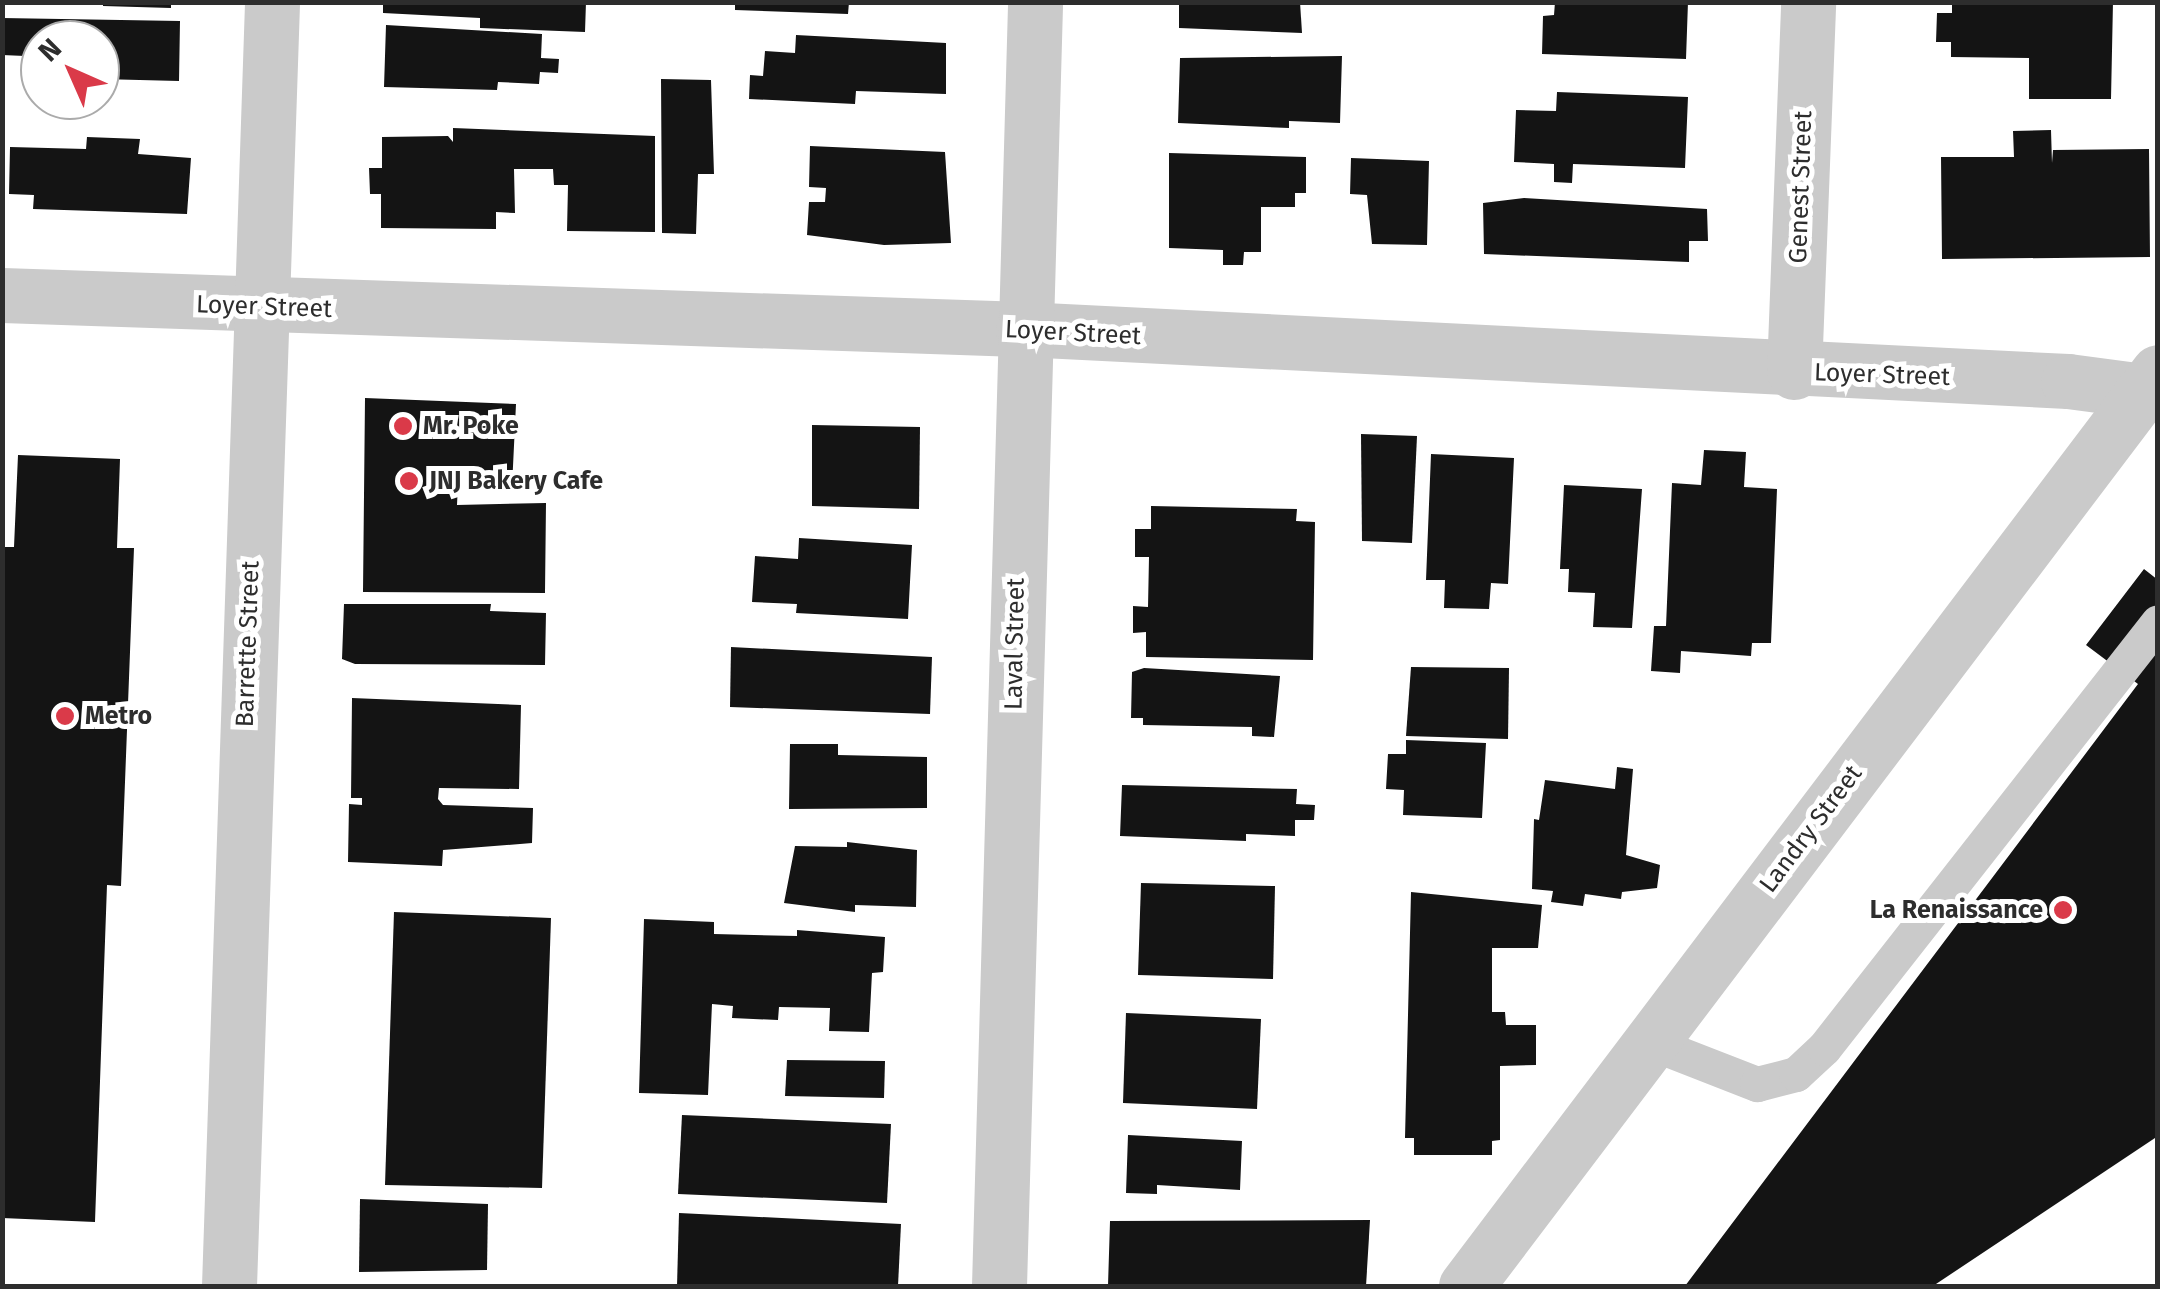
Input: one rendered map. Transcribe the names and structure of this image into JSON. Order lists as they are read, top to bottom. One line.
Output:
{"streets":{"street":["Genest Street","Loyer Street","Barrette Street","Laval Street","Landry Street"]},"crossings":[["Genest Street","Loyer Street"],["Loyer Street","Barrette Street"],["Loyer Street","Laval Street"],["Loyer Street","Landry Street"]],"places":["Mr. Poke","JNJ Bakery Cafe","Metro","La Renaissance"],"north":"top left"}
